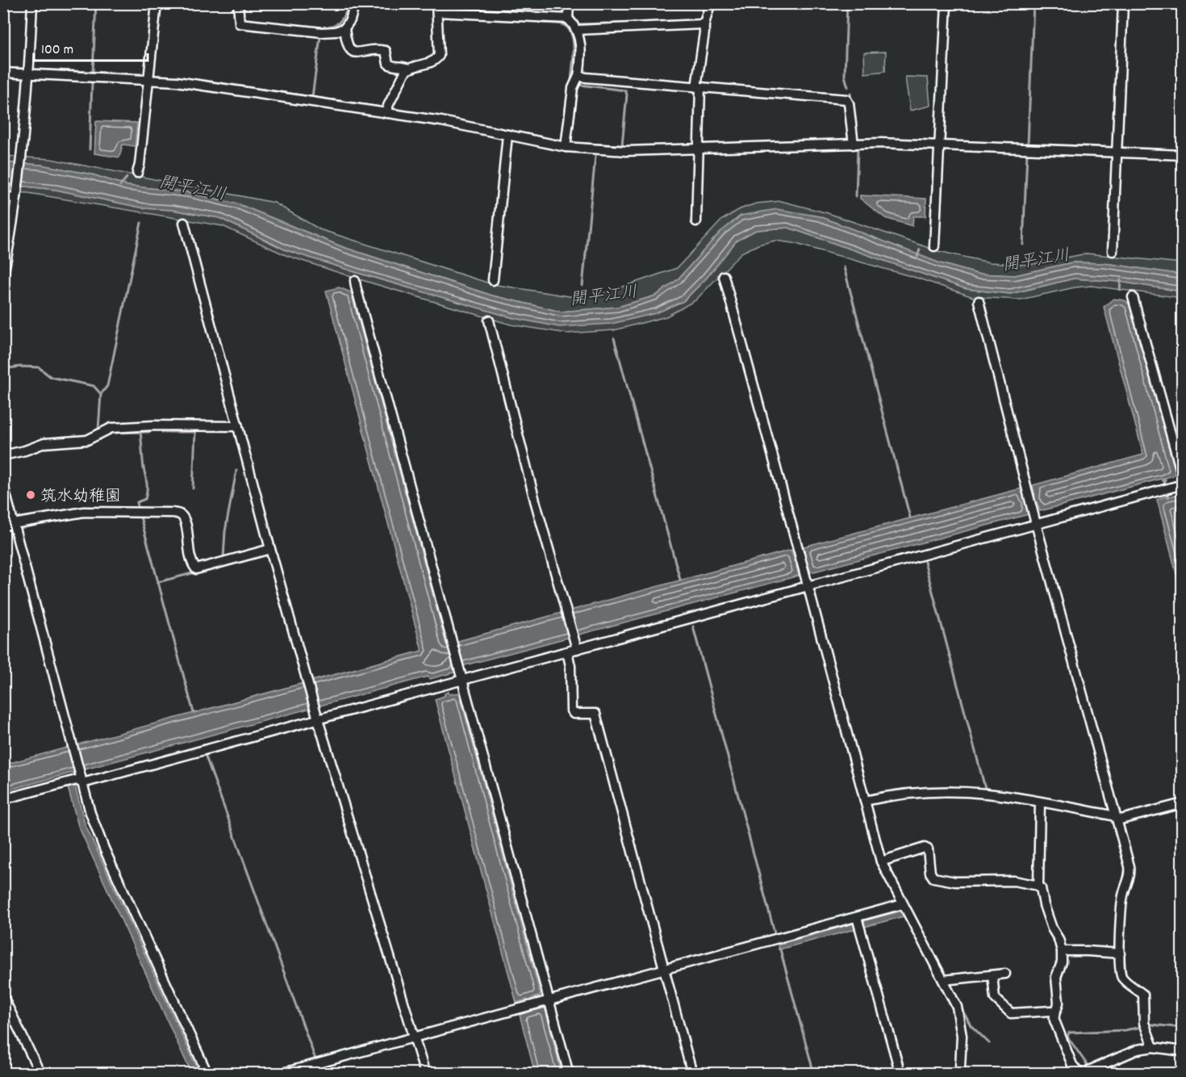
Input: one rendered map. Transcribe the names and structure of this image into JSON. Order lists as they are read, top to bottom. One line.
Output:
{"water":["開平江川"],"places":["筑水幼稚園"],"scale_bar":"100 m"}
